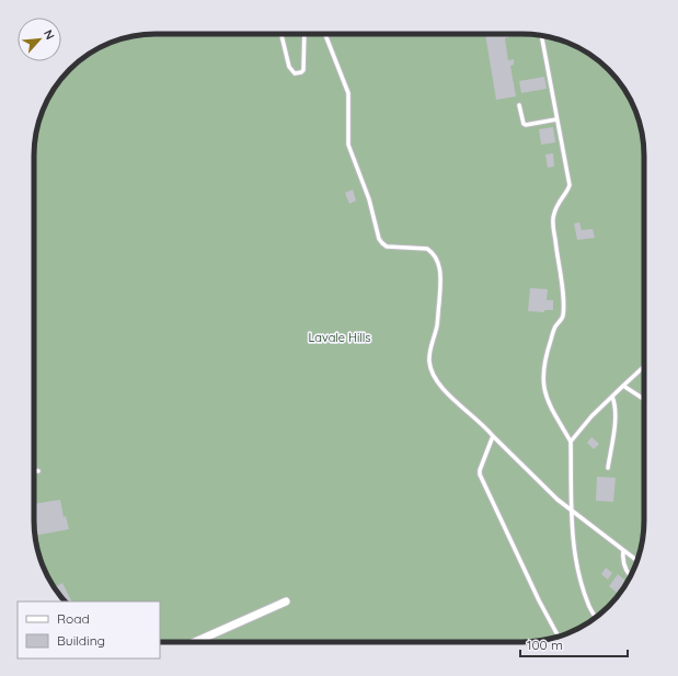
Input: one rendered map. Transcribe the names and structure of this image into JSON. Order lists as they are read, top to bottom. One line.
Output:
{"parks":["Lavale Hills"],"legend":["Road","Building"],"scale_bar":"100 m","north":"top right"}
